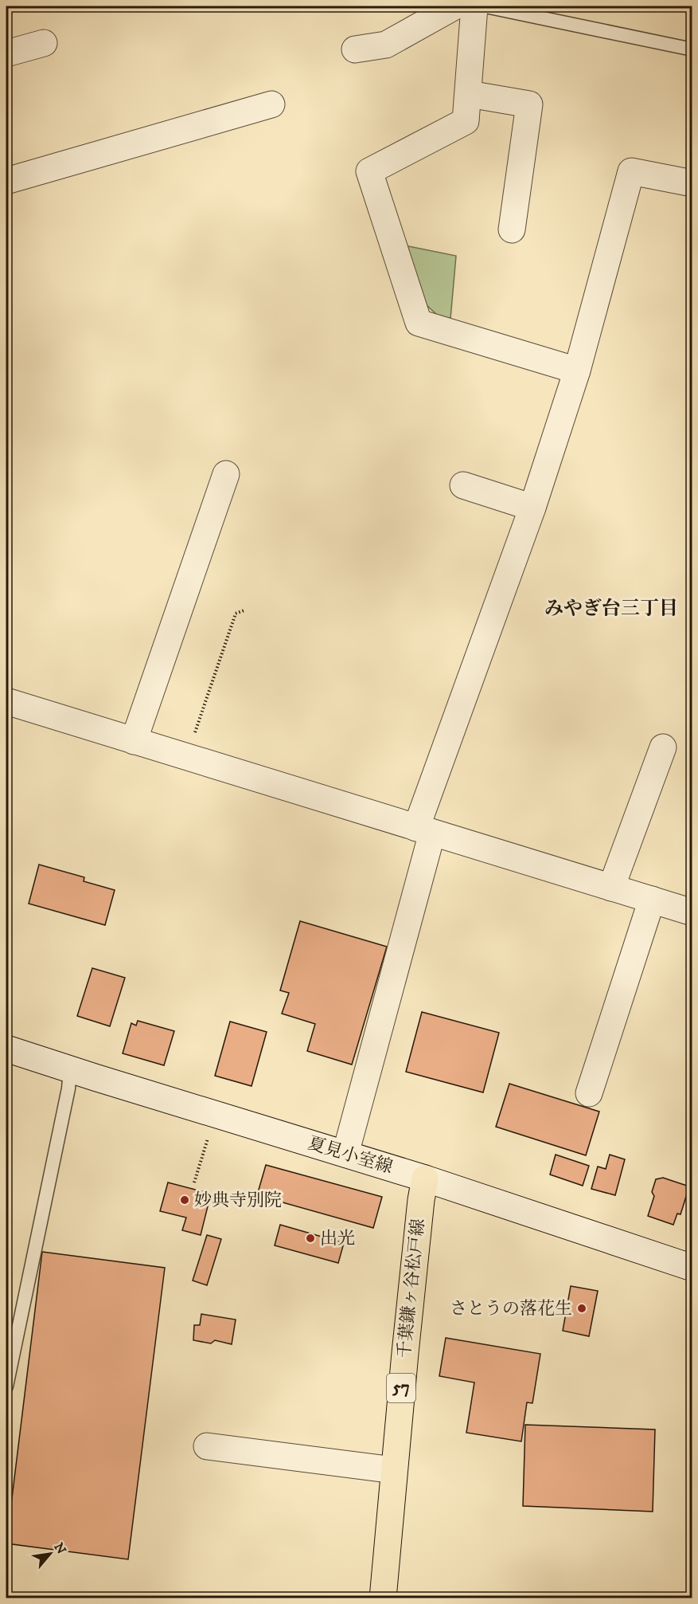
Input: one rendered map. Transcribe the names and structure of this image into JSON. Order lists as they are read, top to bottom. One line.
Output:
{"streets":{"main road":["千葉鎌ヶ谷松戸線","57"],"street":["夏見小室線"]},"crossings":[["夏見小室線","千葉鎌ヶ谷松戸線"]],"districts":["みやぎ台三丁目"],"places":["妙典寺別院","出光","さとうの落花生"],"north":"top right"}
